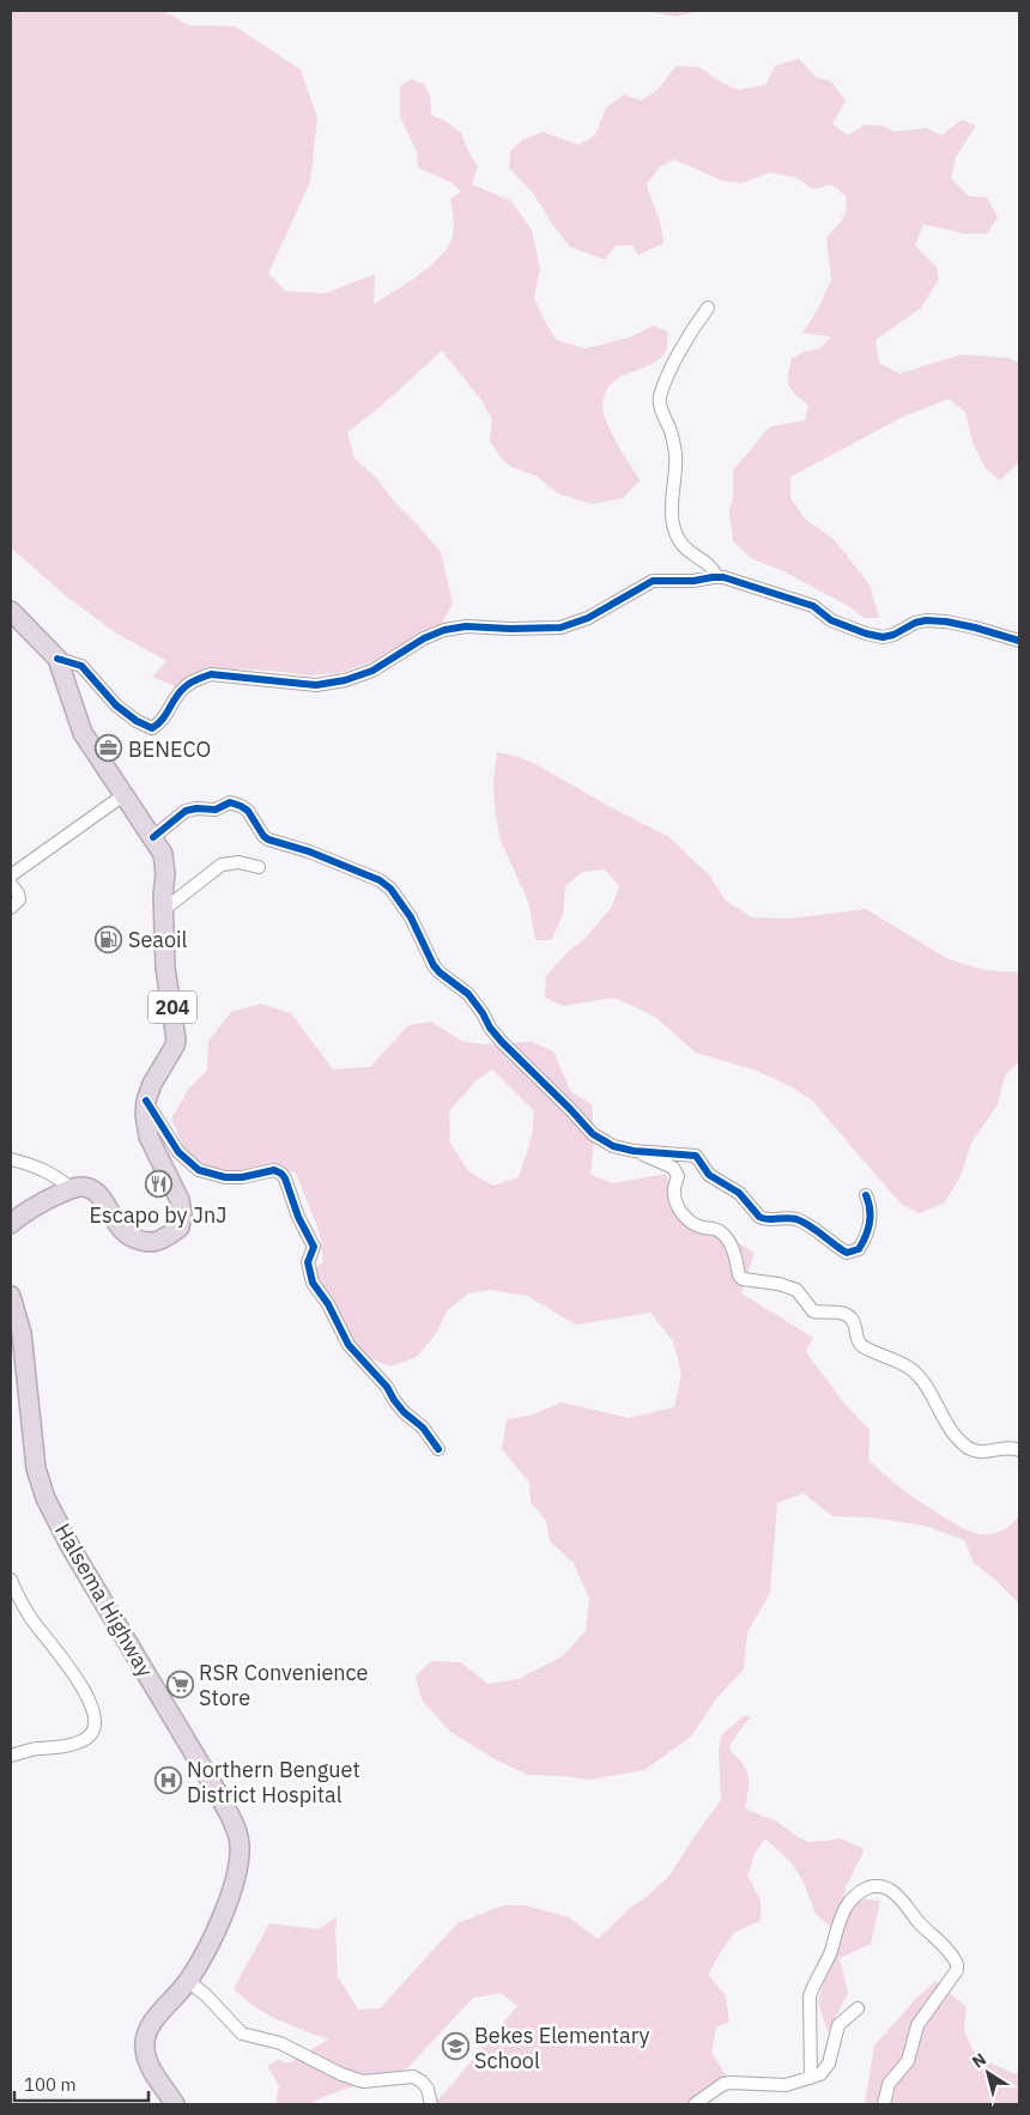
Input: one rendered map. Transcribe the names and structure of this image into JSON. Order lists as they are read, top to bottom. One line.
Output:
{"streets":{"highway":["204","Halsema Highway"]},"places":{"office":["BENECO"],"fuel station":["Seaoil"],"restaurant":["Escapo by JnJ"],"supermarket":["RSR Convenience Store"],"hospital":["Northern Benguet District Hospital"],"school or university":["Bekes Elementary School"]},"scale_bar":"100 m","north":"top left"}
